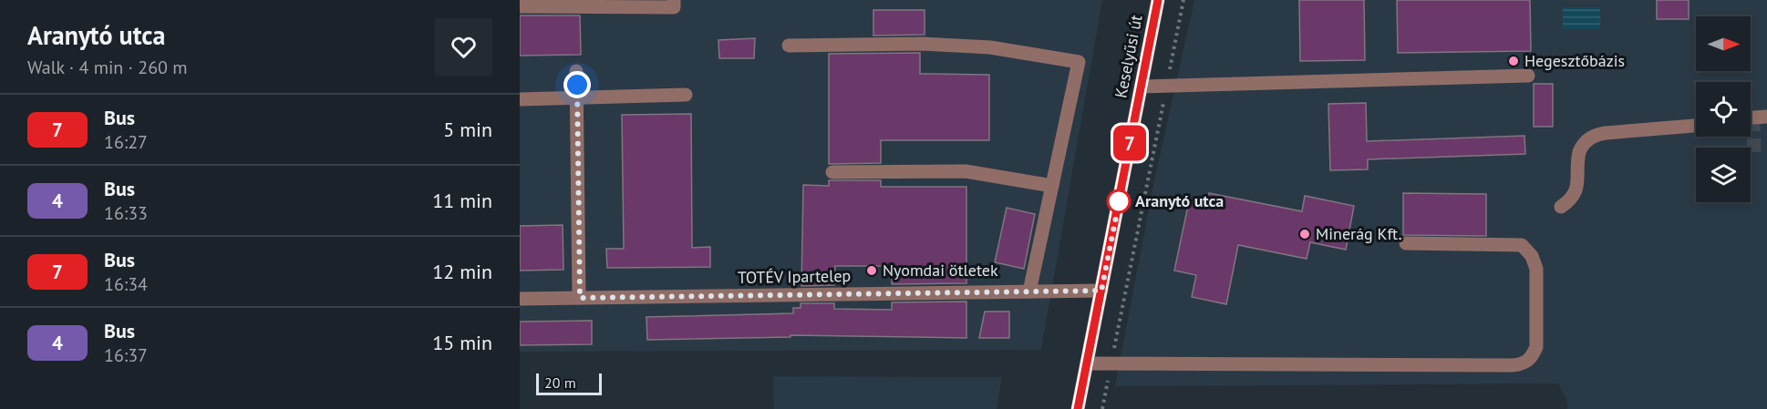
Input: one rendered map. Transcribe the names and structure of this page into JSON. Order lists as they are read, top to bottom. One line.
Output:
{"streets":{"street":["Keselyűsi út","TOTÉV Ipartelep"]},"crossings":[["Keselyűsi út","TOTÉV Ipartelep"]],"places":["Hegesztőbázis","Aranytó utca","Minerág Kft.","Nyomdai ötletek"],"lines":["bus line 7"],"scale_bar":"20 m","north":"right","page":{"heading":["Aranytó utca","Walk · 4 min · 260 m"],"on_map":"7","list":[{"mark":"7","name":"Bus","note":"16:27","value":"5 min"},{"mark":"4","name":"Bus","note":"16:33","value":"11 min"},{"mark":"7","name":"Bus","note":"16:34","value":"12 min"},{"mark":"4","name":"Bus","note":"16:37","value":"15 min"}],"scale":"20 m"}}
